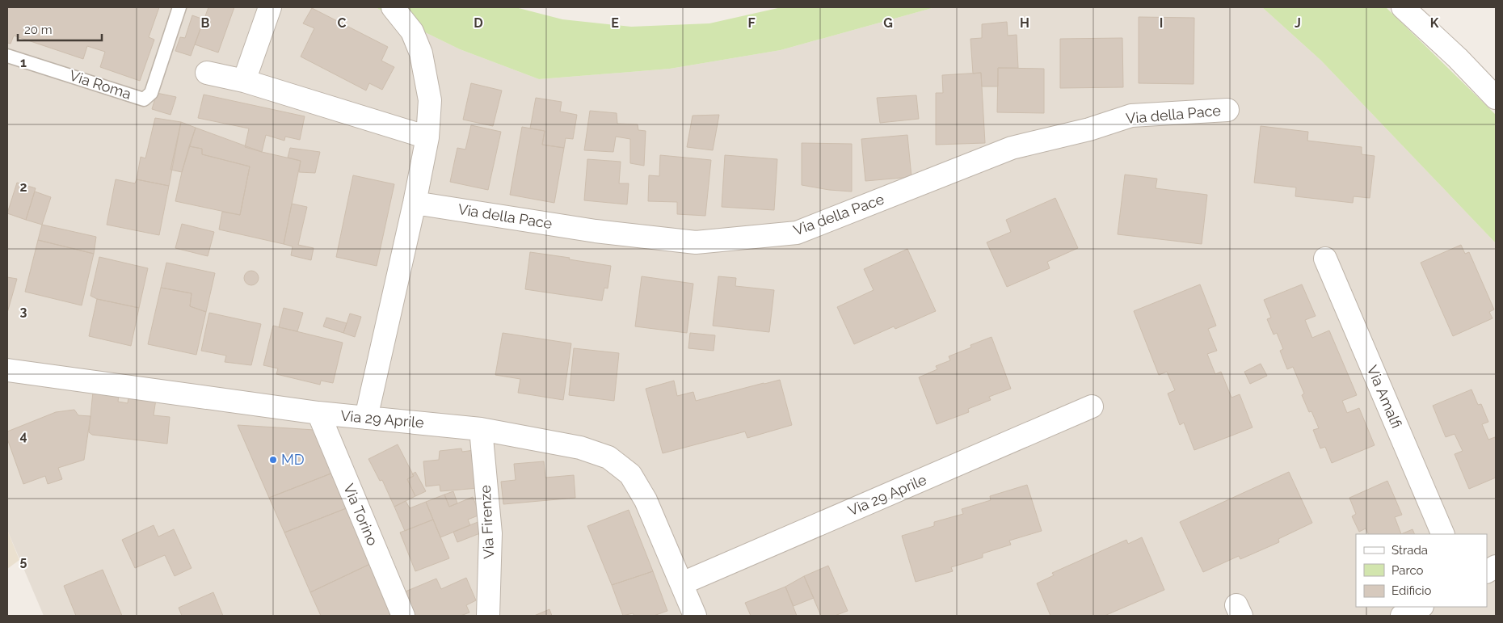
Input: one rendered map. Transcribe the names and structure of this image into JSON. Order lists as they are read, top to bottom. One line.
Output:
{"streets":{"street":["Via della Pace","Via Amalfi","Via 29 Aprile","Via Torino","Via Firenze"],"lane":["Via Roma"]},"crossings":[["Via 29 Aprile","Via Torino"],["Via 29 Aprile","Via Firenze"]],"places":["MD"],"legend":["Strada","Parco","Edificio"],"scale_bar":"20 m","grid":{"columns":["B","C","D","E","F","G","H","I","J","K"],"rows":["1","2","3","4","5"]}}
